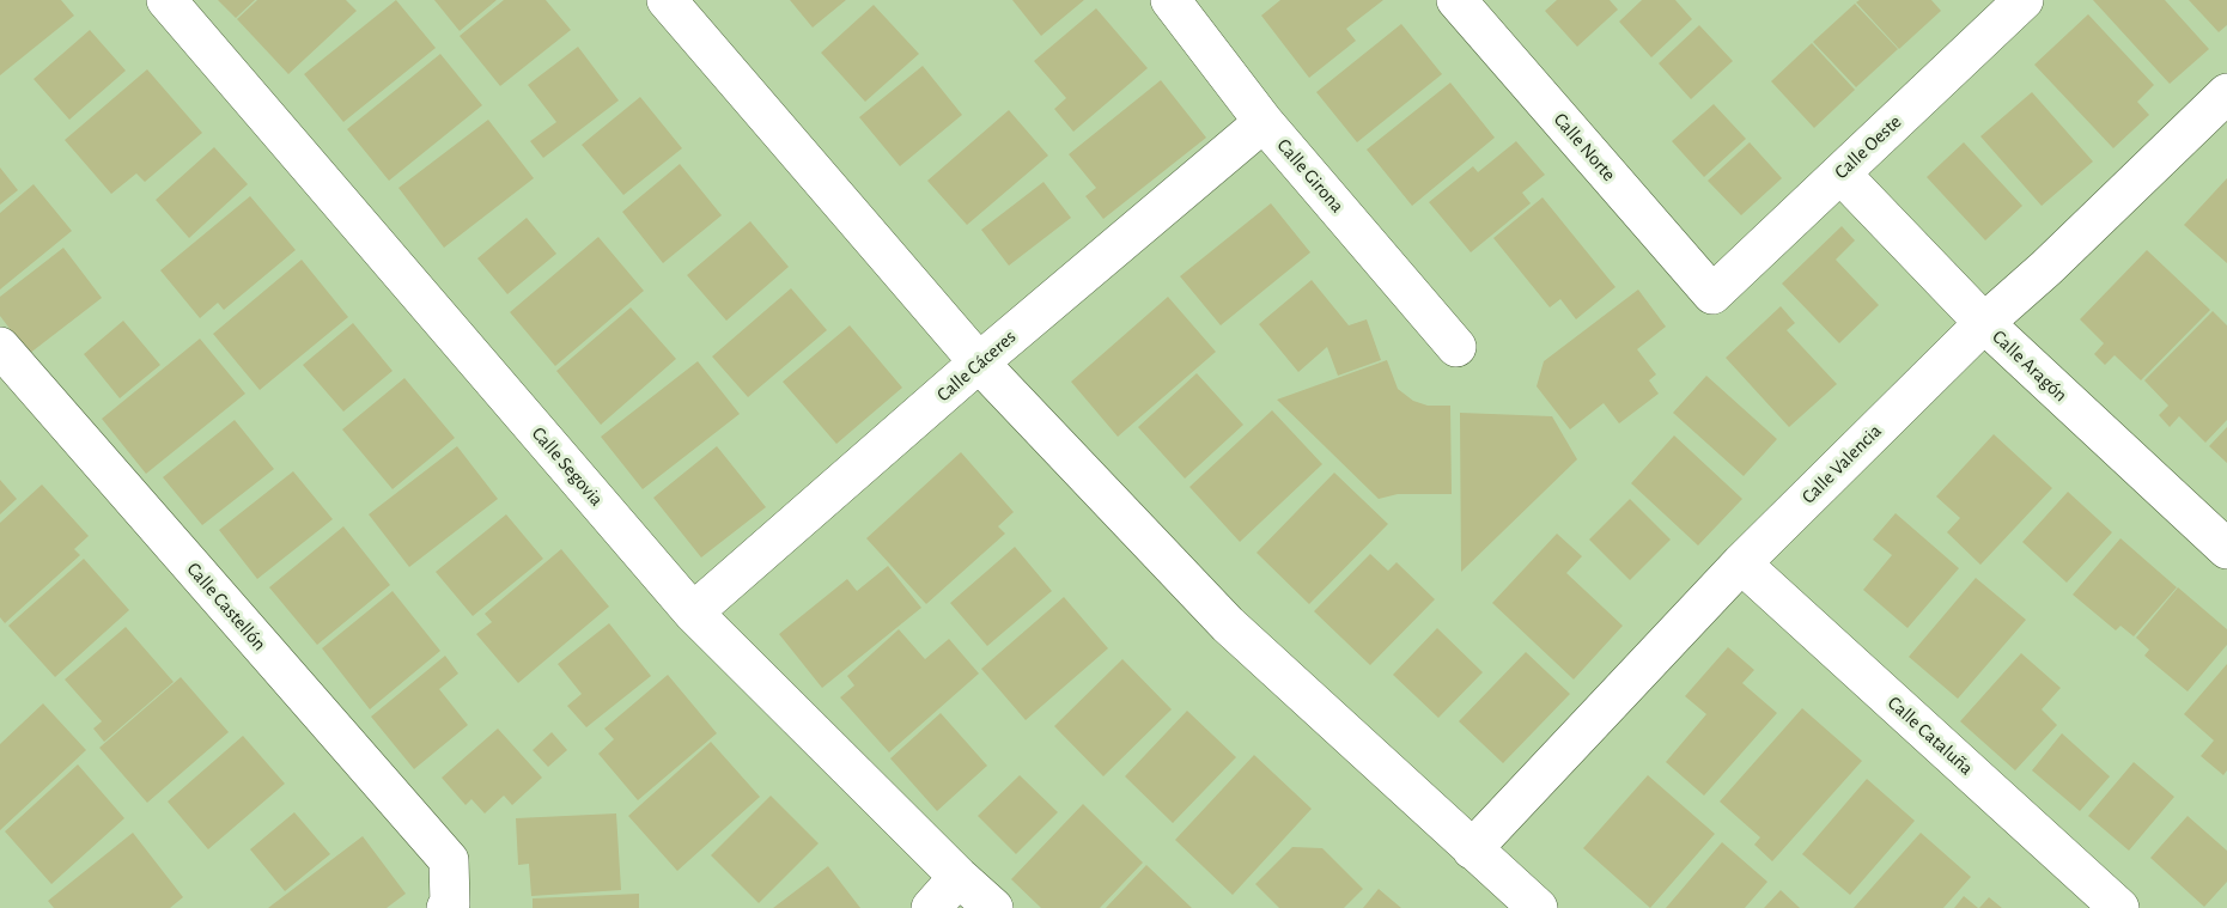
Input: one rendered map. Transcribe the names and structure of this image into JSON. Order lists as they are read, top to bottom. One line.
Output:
{"streets":{"street":["Calle Norte","Calle Oeste","Calle Girona","Calle Cáceres","Calle Aragón","Calle Valencia","Calle Segovia","Calle Castellón","Calle Cataluña"]},"crossings":[["Calle Norte","Calle Oeste"],["Calle Oeste","Calle Aragón"],["Calle Girona","Calle Cáceres"],["Calle Cáceres","Calle Segovia"],["Calle Aragón","Calle Valencia"],["Calle Valencia","Calle Cataluña"]]}
